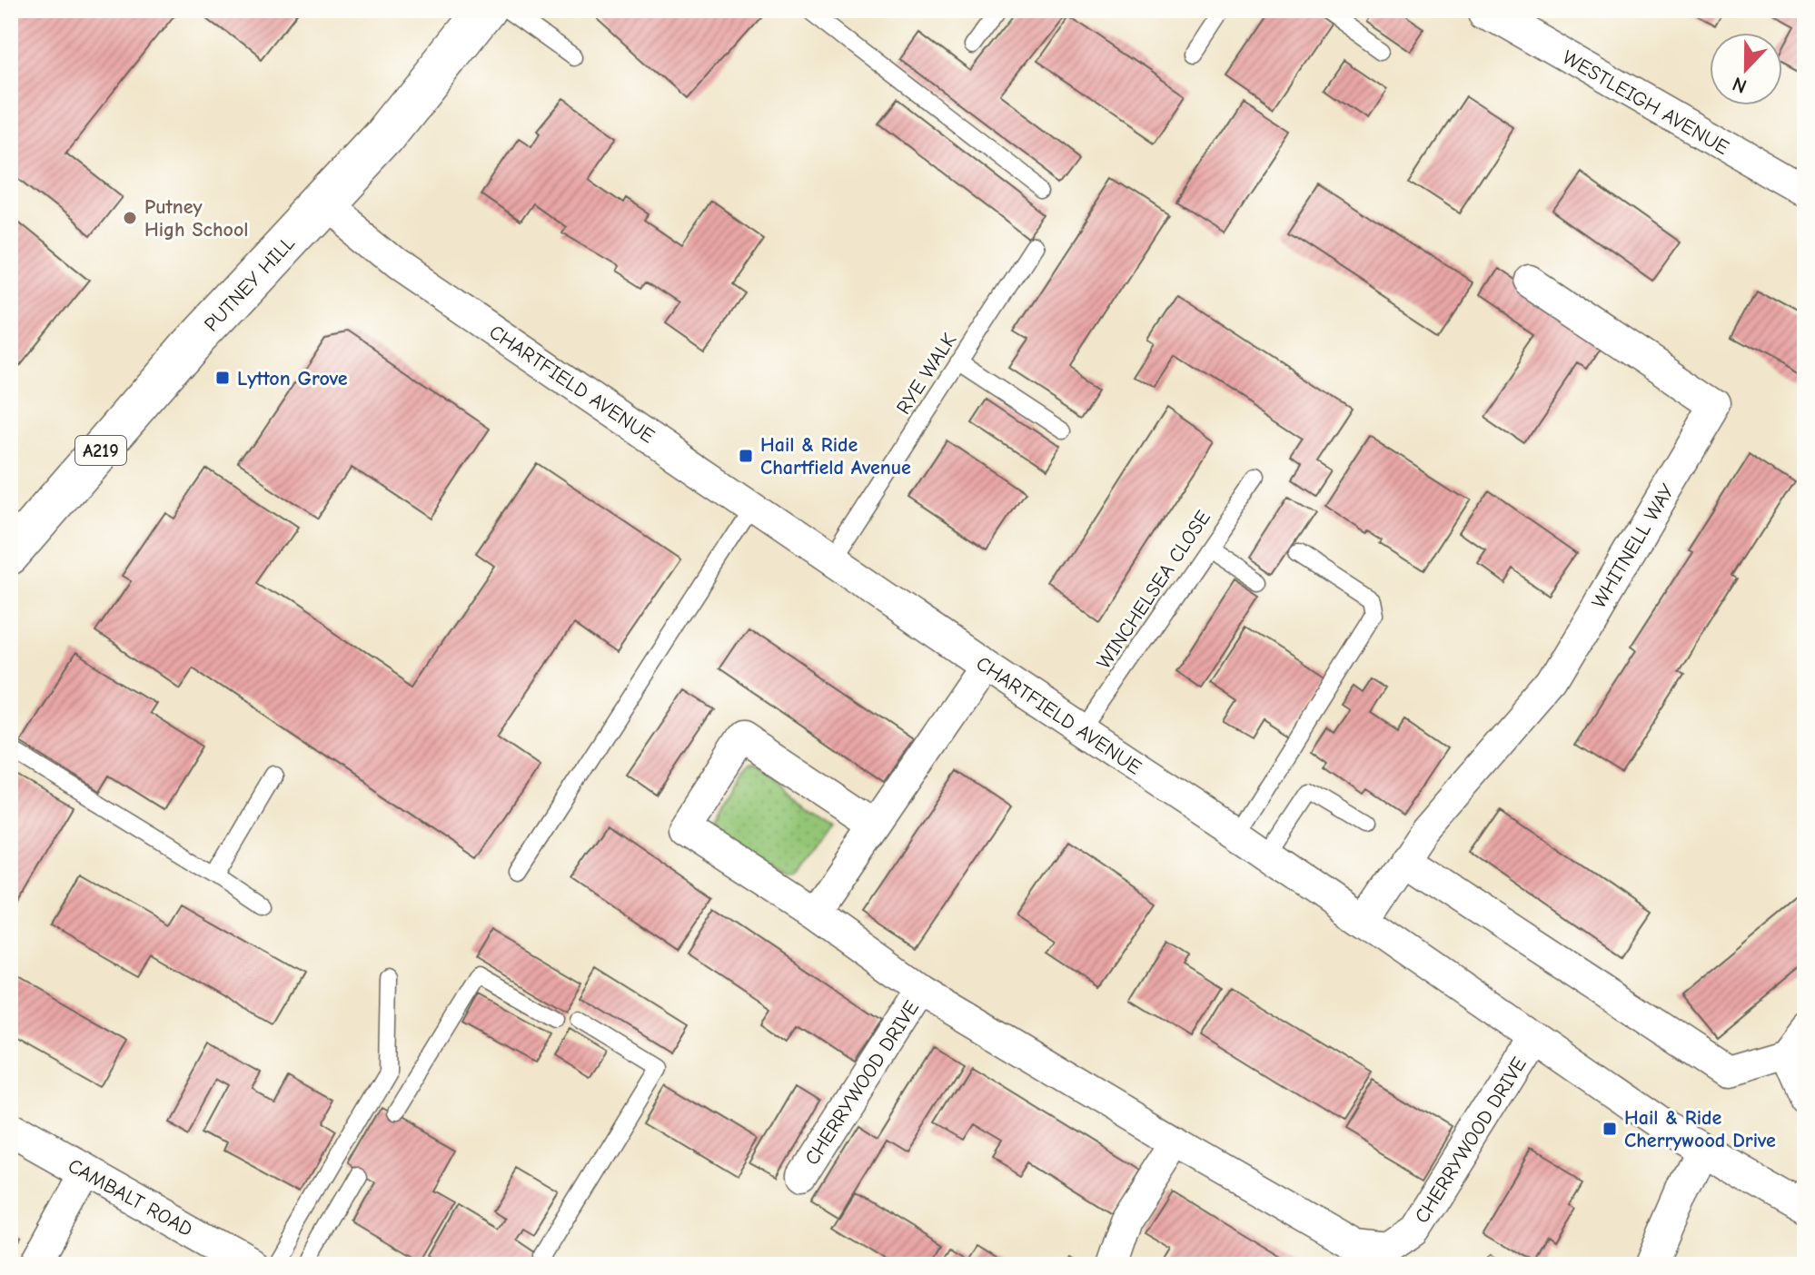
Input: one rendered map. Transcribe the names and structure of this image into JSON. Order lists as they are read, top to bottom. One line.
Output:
{"streets":{"main road":["PUTNEY HILL","A219"],"street":["WESTLEIGH AVENUE","CHARTFIELD AVENUE","WHITNELL WAY","CHERRYWOOD DRIVE","CAMBALT ROAD"],"lane":["RYE WALK","WINCHELSEA CLOSE"]},"crossings":[["PUTNEY HILL","CHARTFIELD AVENUE"],["RYE WALK","CHARTFIELD AVENUE"],["CHARTFIELD AVENUE","WHITNELL WAY"],["CHARTFIELD AVENUE","WINCHELSEA CLOSE"],["CHARTFIELD AVENUE","CHERRYWOOD DRIVE"]],"places":{"other":["Putney High School"],"transit":["Lytton Grove","Hail & Ride Chartfield Avenue","Hail & Ride Cherrywood Drive"]},"north":"bottom"}
